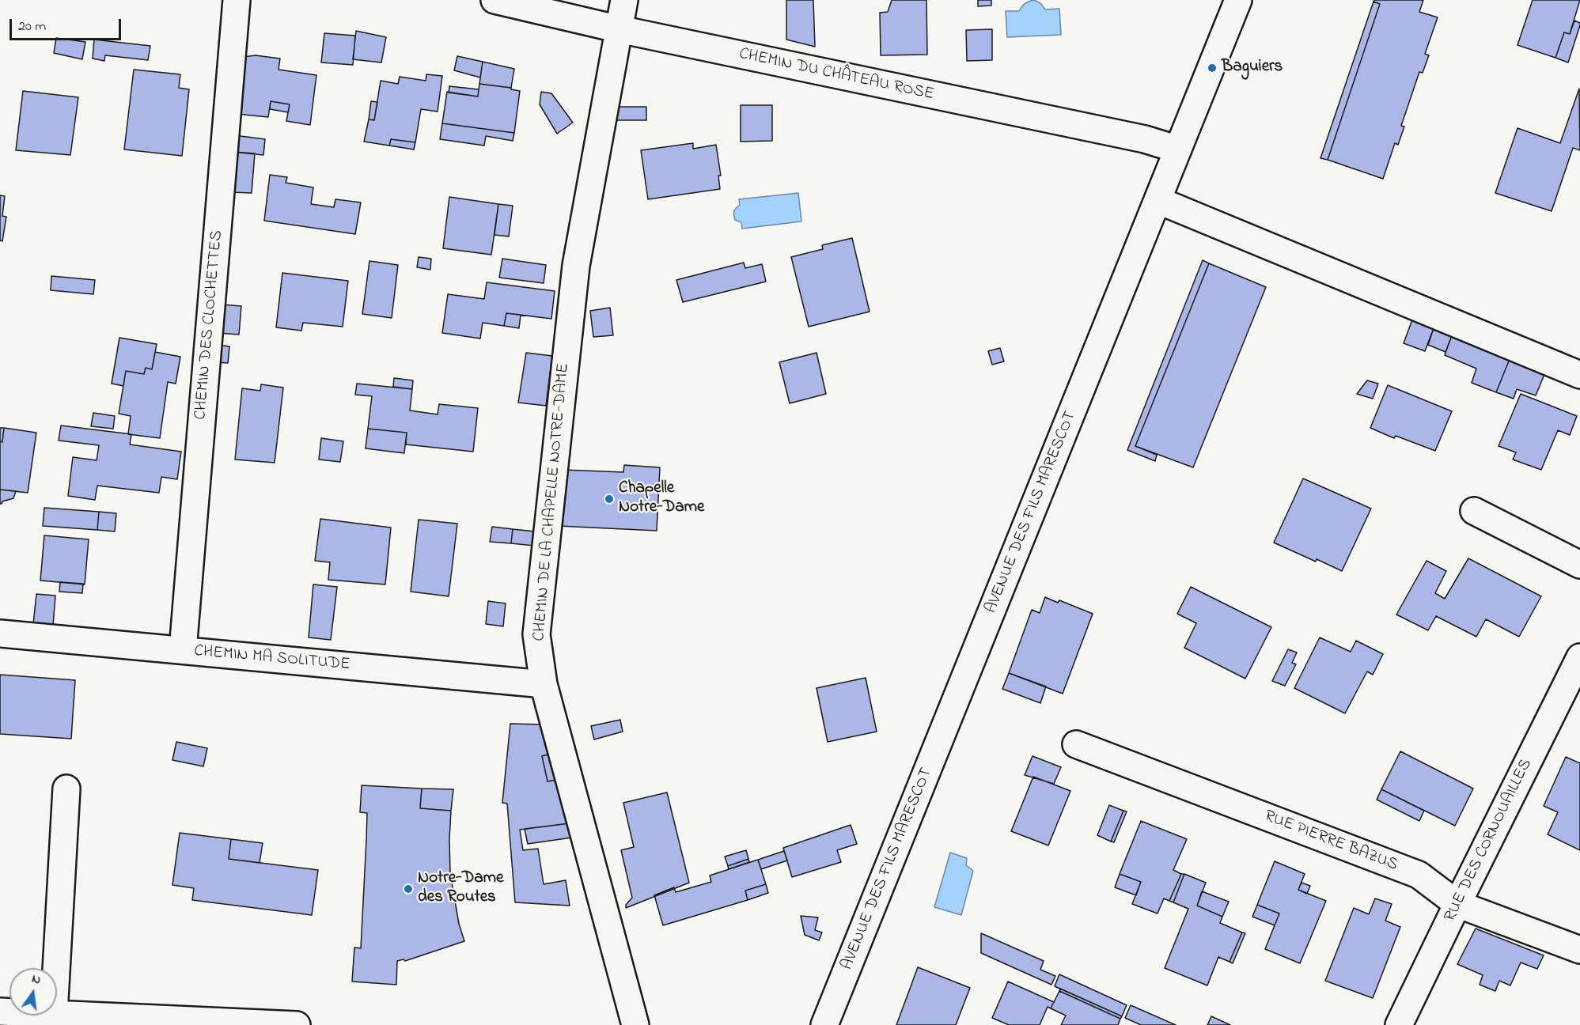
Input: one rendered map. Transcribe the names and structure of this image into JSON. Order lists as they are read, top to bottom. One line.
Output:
{"streets":{"street":["CHEMIN DU CHÂTEAU ROSE","CHEMIN DES CLOCHETTES","CHEMIN DE LA CHAPELLE NOTRE-DAME","AVENUE DES FILS MARESCOT","CHEMIN MA SOLITUDE","RUE DES CORNOUAILLES","RUE PIERRE BAZUS"]},"crossings":[["CHEMIN DU CHÂTEAU ROSE","CHEMIN DE LA CHAPELLE NOTRE-DAME"],["CHEMIN DU CHÂTEAU ROSE","AVENUE DES FILS MARESCOT"],["CHEMIN DES CLOCHETTES","CHEMIN MA SOLITUDE"],["CHEMIN DE LA CHAPELLE NOTRE-DAME","CHEMIN MA SOLITUDE"],["RUE DES CORNOUAILLES","RUE PIERRE BAZUS"]],"places":["Baguiers","Chapelle Notre-Dame","Notre-Dame des Routes"],"scale_bar":"20 m","north":"top"}
